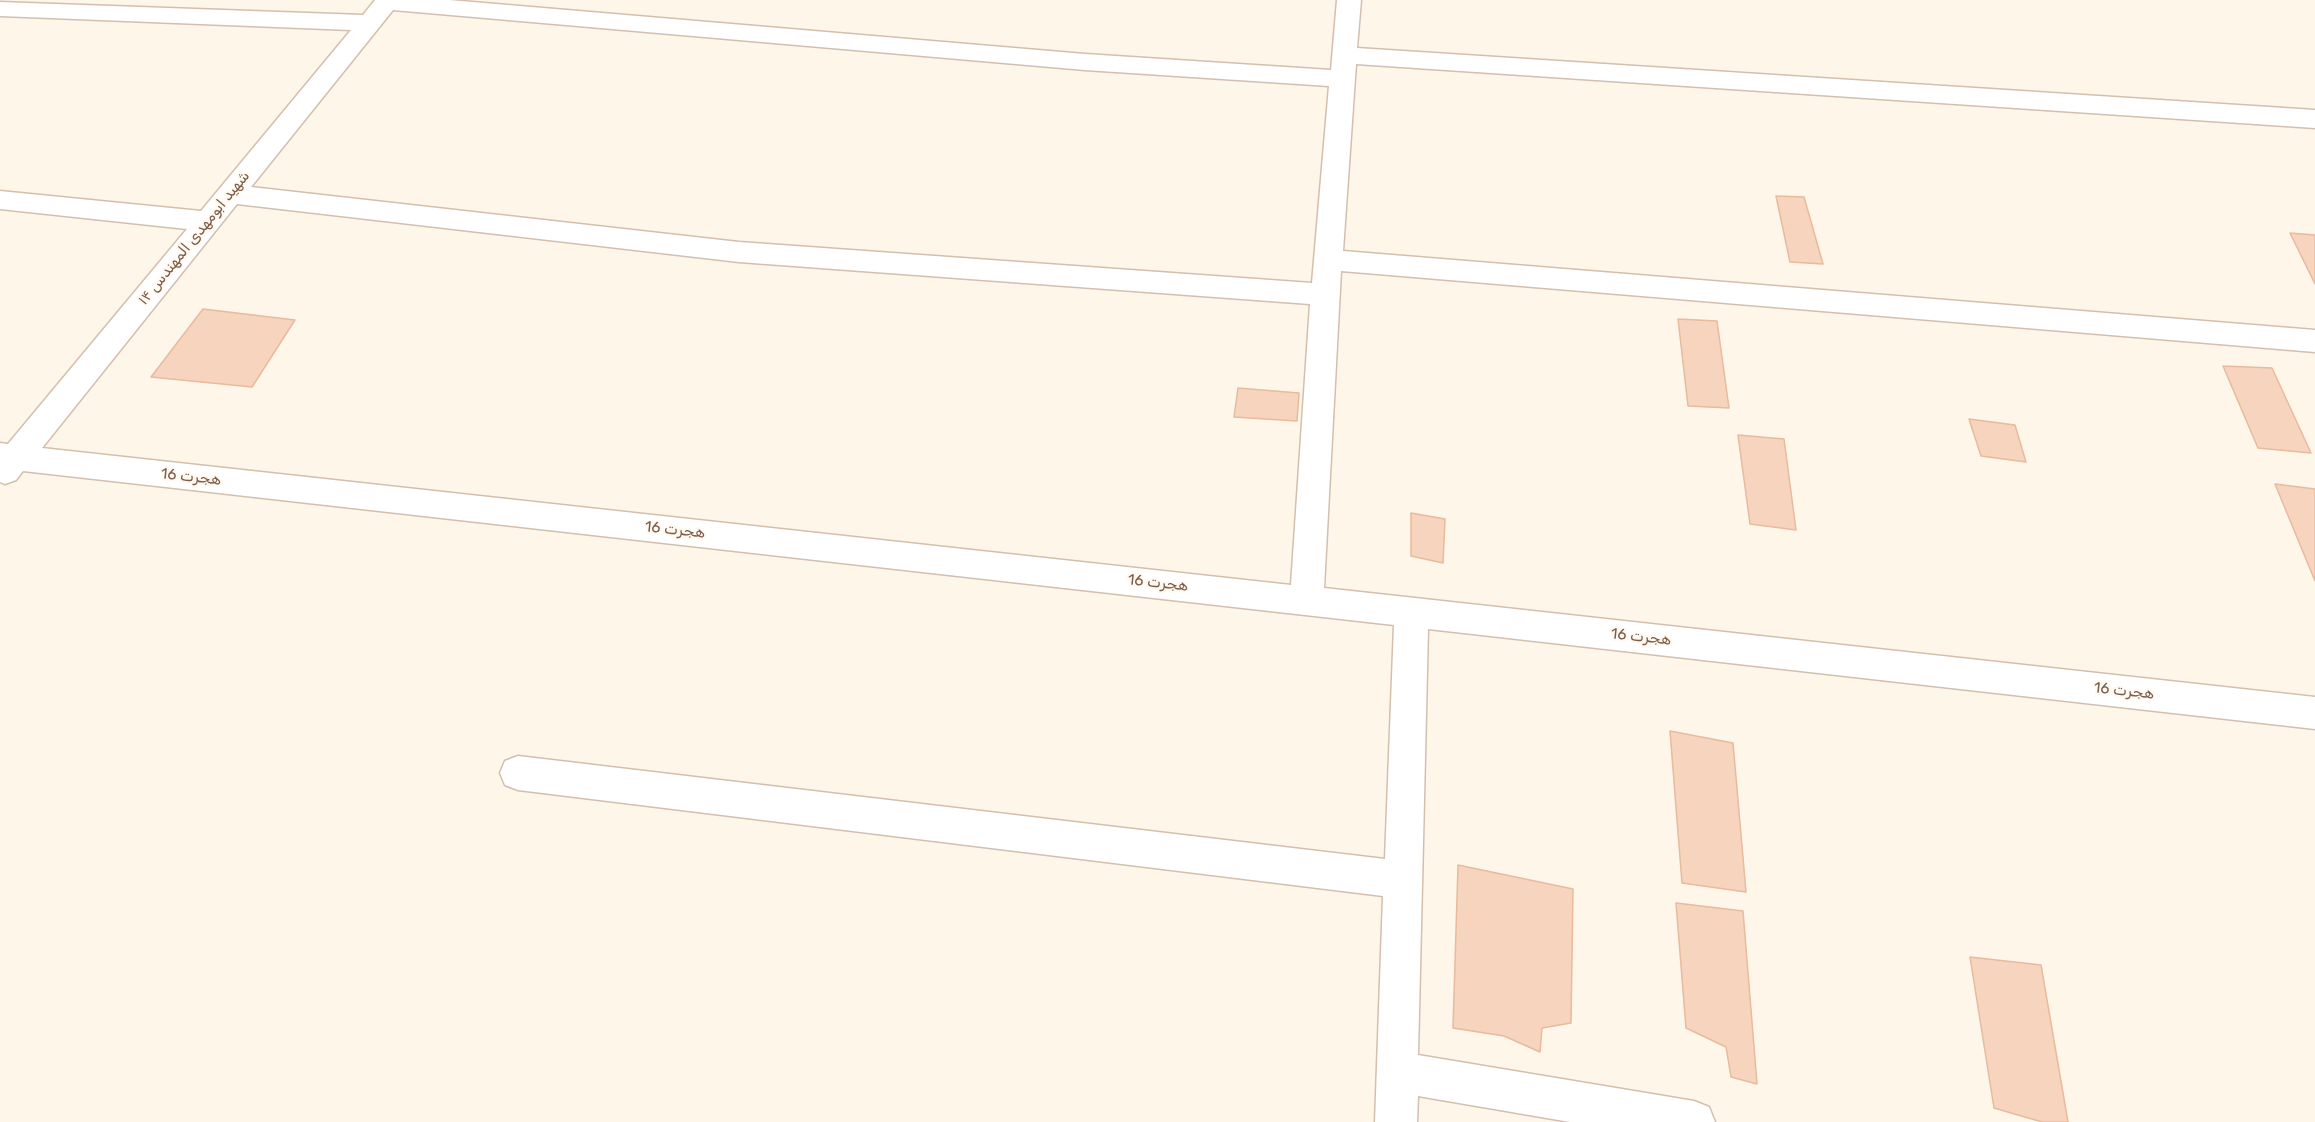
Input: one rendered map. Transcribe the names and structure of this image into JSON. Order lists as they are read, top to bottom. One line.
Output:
{"streets":{"street":["شهید ابومهدی المهندس ۱۴","هجرت 16"]},"crossings":[["شهید ابومهدی المهندس ۱۴","هجرت 16"]]}
